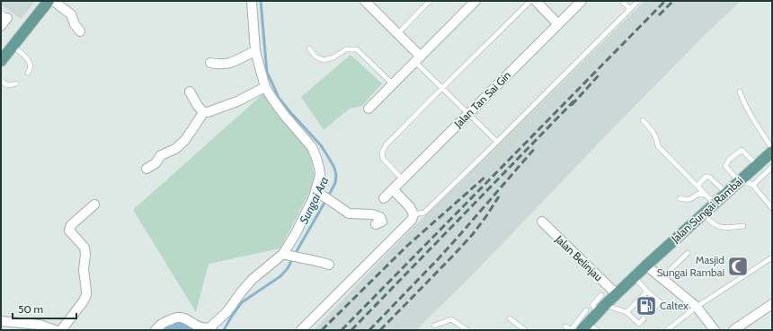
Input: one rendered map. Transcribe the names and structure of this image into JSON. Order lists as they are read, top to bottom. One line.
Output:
{"streets":{"main road":["Jalan Sungai Rambai"],"street":["Jalan Tan Sai Gin","Jalan Belinjau"]},"crossings":[["Jalan Sungai Rambai","Jalan Belinjau"]],"water":["Sungai Ara"],"places":{"mosque":["Masjid Sungai Rambai"],"fuel station":["Caltex"]},"scale_bar":"50 m"}
